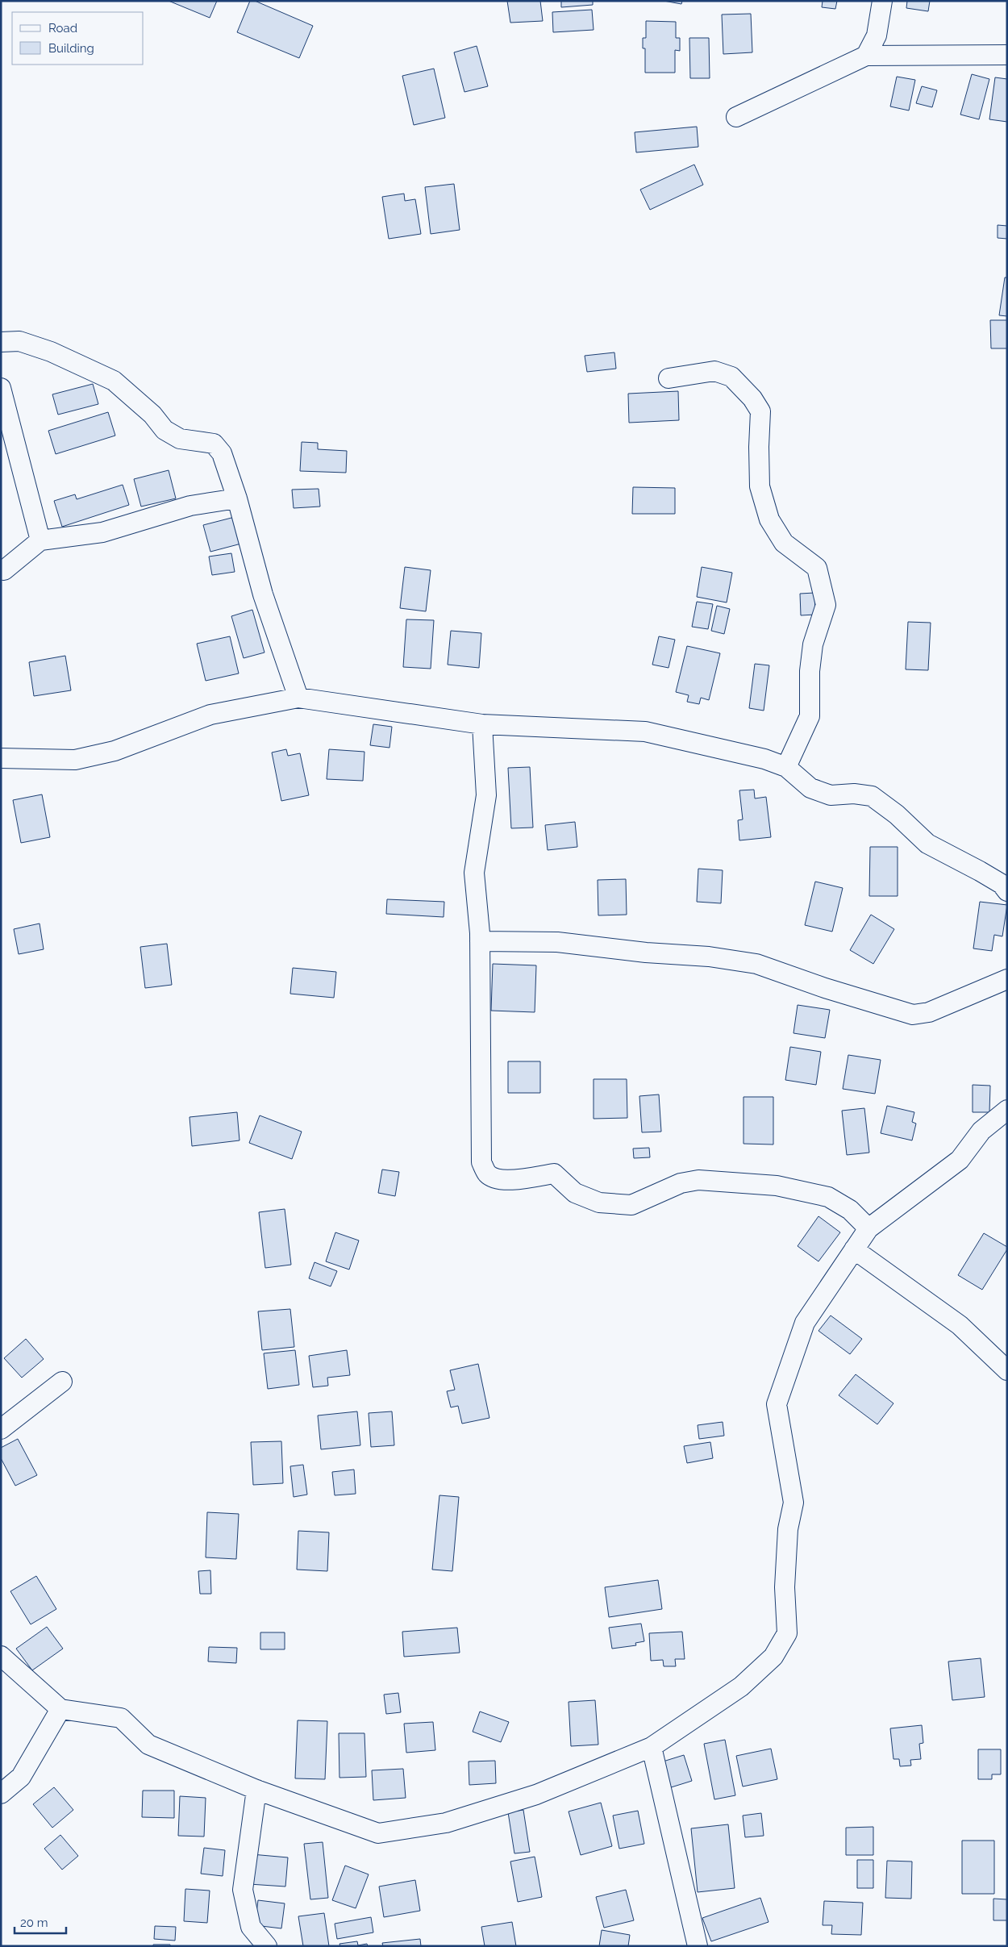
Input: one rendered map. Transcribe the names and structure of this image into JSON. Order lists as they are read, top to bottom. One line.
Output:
{"legend":["Road","Building"],"scale_bar":"20 m"}
